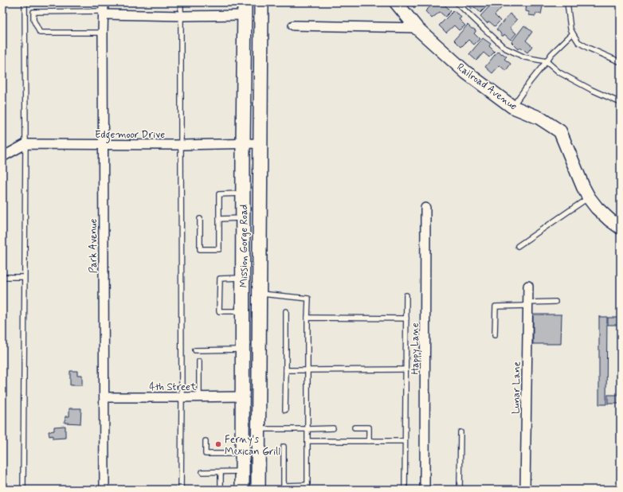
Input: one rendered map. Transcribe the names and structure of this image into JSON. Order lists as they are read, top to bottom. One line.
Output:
{"streets":{"main road":["Mission Gorge Road"],"street":["Railroad Avenue","Edgemoor Drive","Park Avenue","Happy Lane","4th Street","Lunar Lane"]},"crossings":[["Edgemoor Drive","Park Avenue"],["Edgemoor Drive","Mission Gorge Road"],["Park Avenue","4th Street"],["Mission Gorge Road","4th Street"]],"places":["Ferny's Mexican Grill"]}
